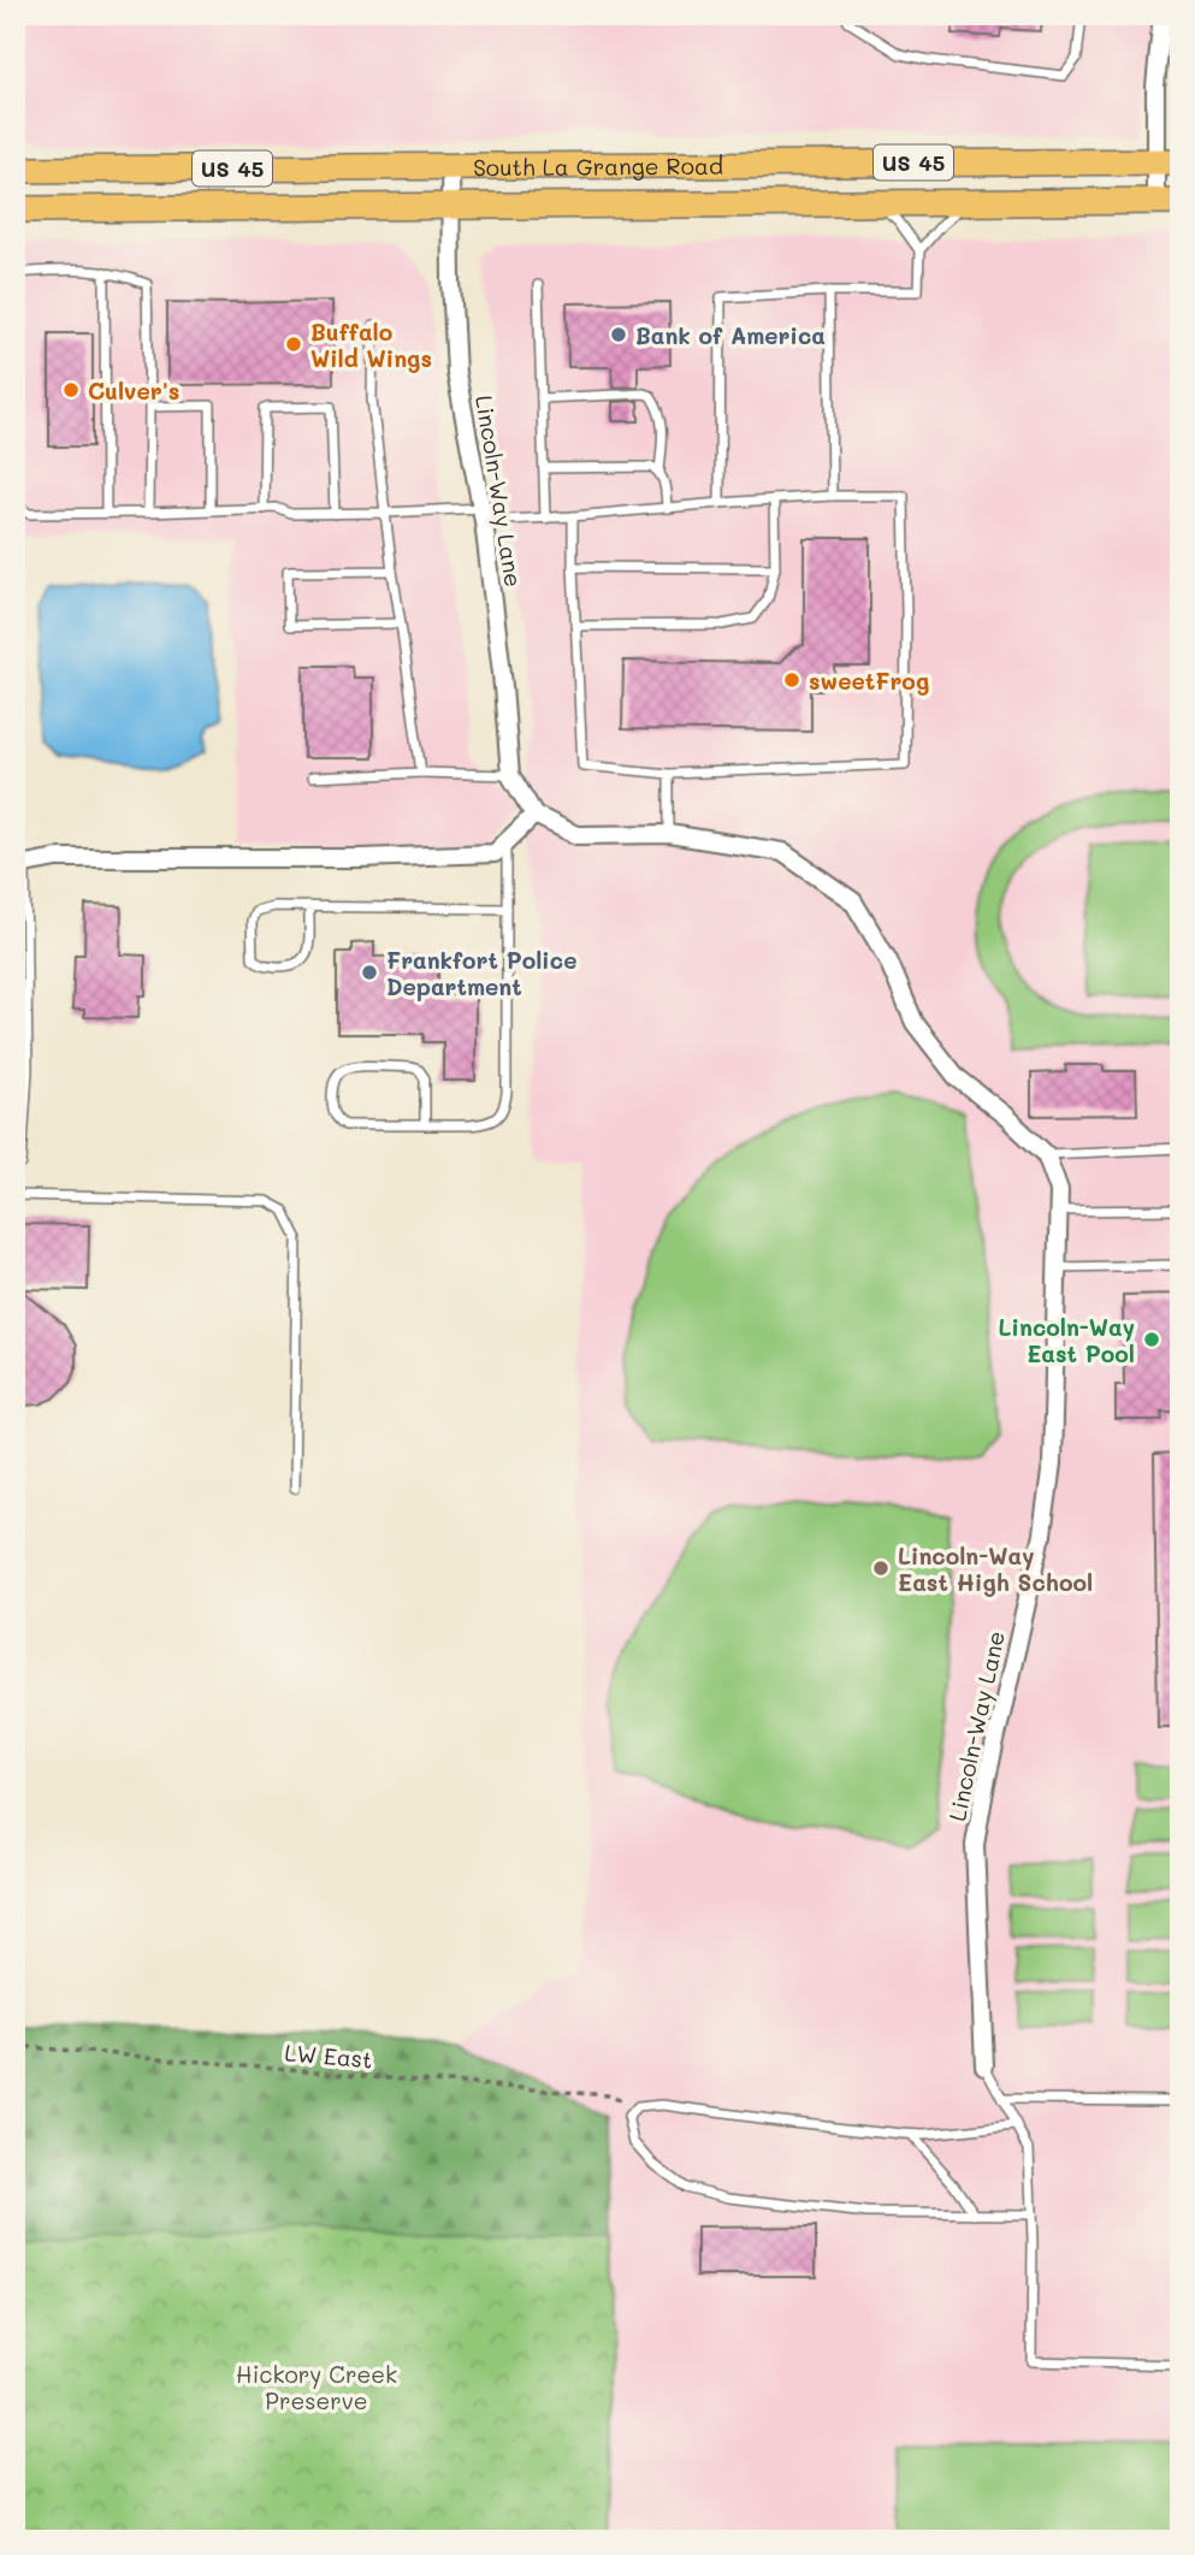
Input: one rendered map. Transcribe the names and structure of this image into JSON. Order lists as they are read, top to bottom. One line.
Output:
{"streets":{"main road":["US 45","South La Grange Road"],"street":["Lincoln-Way Lane"],"path":["LW East"]},"crossings":[["South La Grange Road","Lincoln-Way Lane"]],"parks":["Hickory Creek Preserve"],"places":["Bank of America","Buffalo Wild Wings","Culver's","sweetFrog","Frankfort Police Department","Lincoln-Way East Pool","Lincoln-Way East High School"]}
